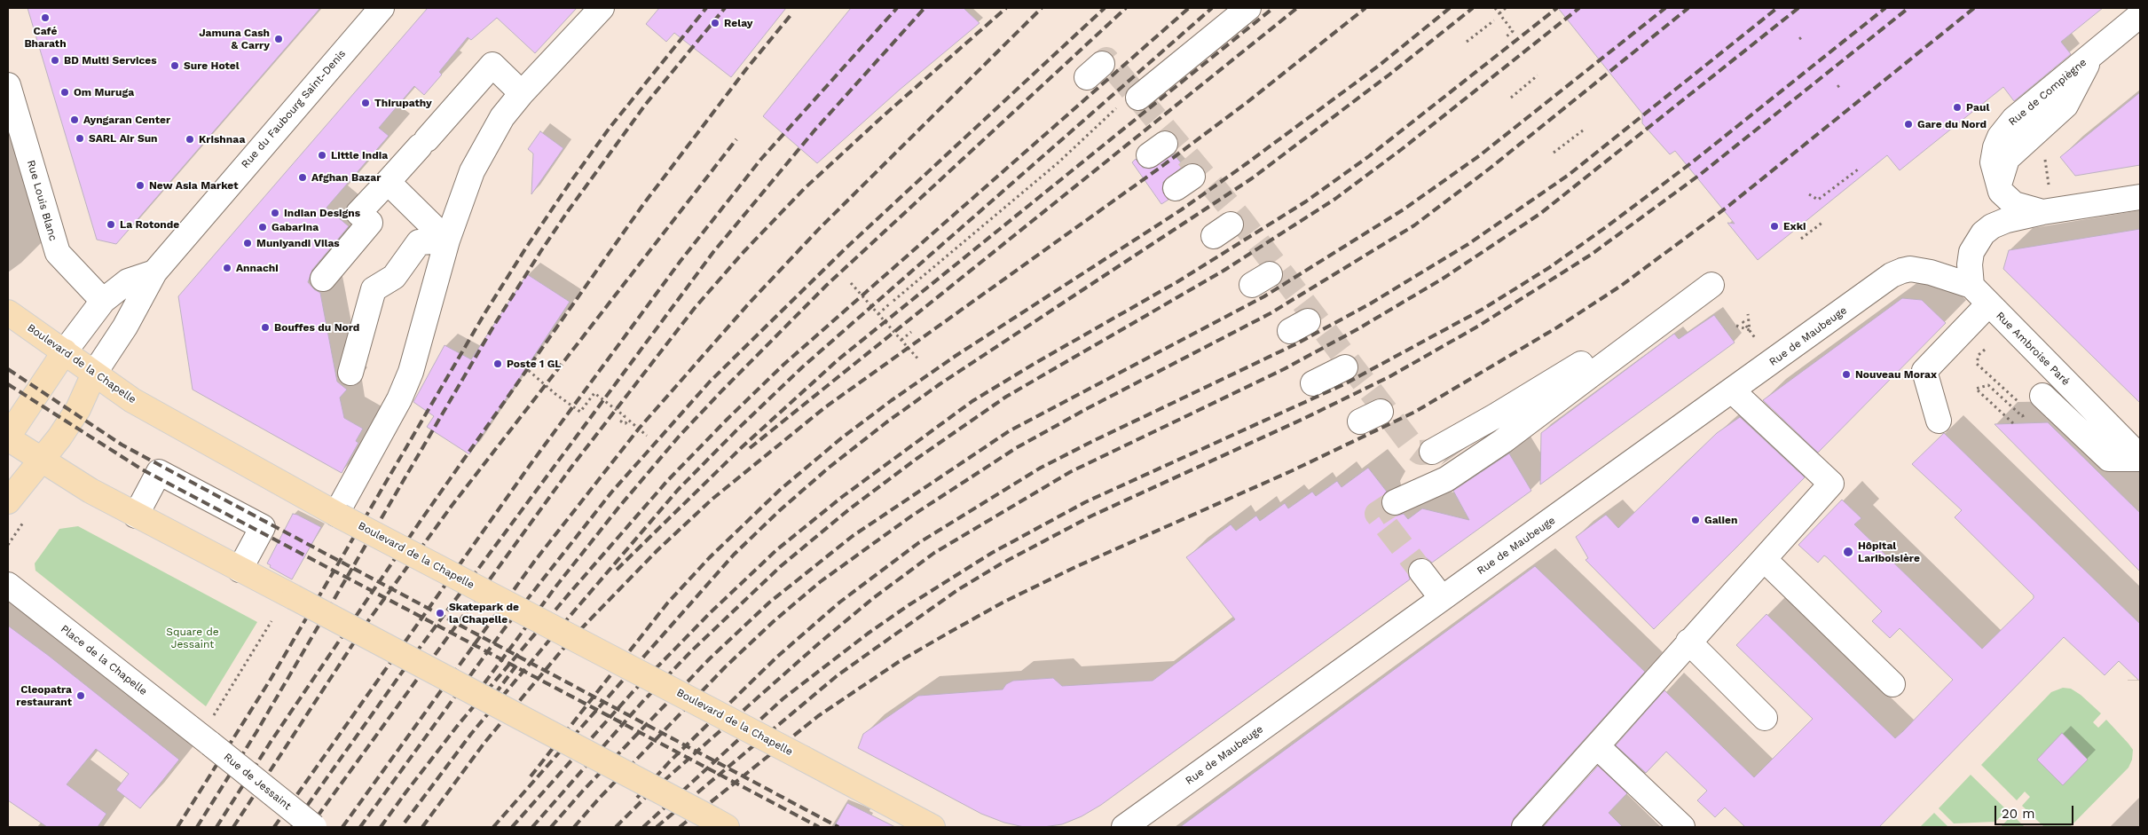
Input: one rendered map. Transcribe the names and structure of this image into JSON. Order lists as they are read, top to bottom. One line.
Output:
{"streets":{"main road":["Boulevard de la Chapelle"],"street":["Rue de Compiègne","Rue du Faubourg Saint-Denis","Rue Louis Blanc","Rue de Maubeuge","Rue Ambroise Paré","Place de la Chapelle","Rue de Jessaint"]},"crossings":[["Rue du Faubourg Saint-Denis","Rue Louis Blanc"],["Rue du Faubourg Saint-Denis","Boulevard de la Chapelle"],["Rue de Maubeuge","Rue Ambroise Paré"],["Place de la Chapelle","Rue de Jessaint"]],"parks":["Square de Jessaint"],"places":["Café Bharath","Relay","Jamuna Cash & Carry","BD Multi Services","Sure Hotel","Om Muruga","Thirupathy","Paul","Ayngaran Center","Gare du Nord","SARL Air Sun","Krishnaa","Little India","Afghan Bazar","New Asia Market","Indian Designs","La Rotonde","Exki","Gabarina","Muniyandi Vilas","Annachi","Bouffes du Nord","Poste 1 GL","Nouveau Morax","Galien","Hôpital Lariboisière","Skatepark de la Chapelle","Cleopatra restaurant"],"scale_bar":"20 m"}
